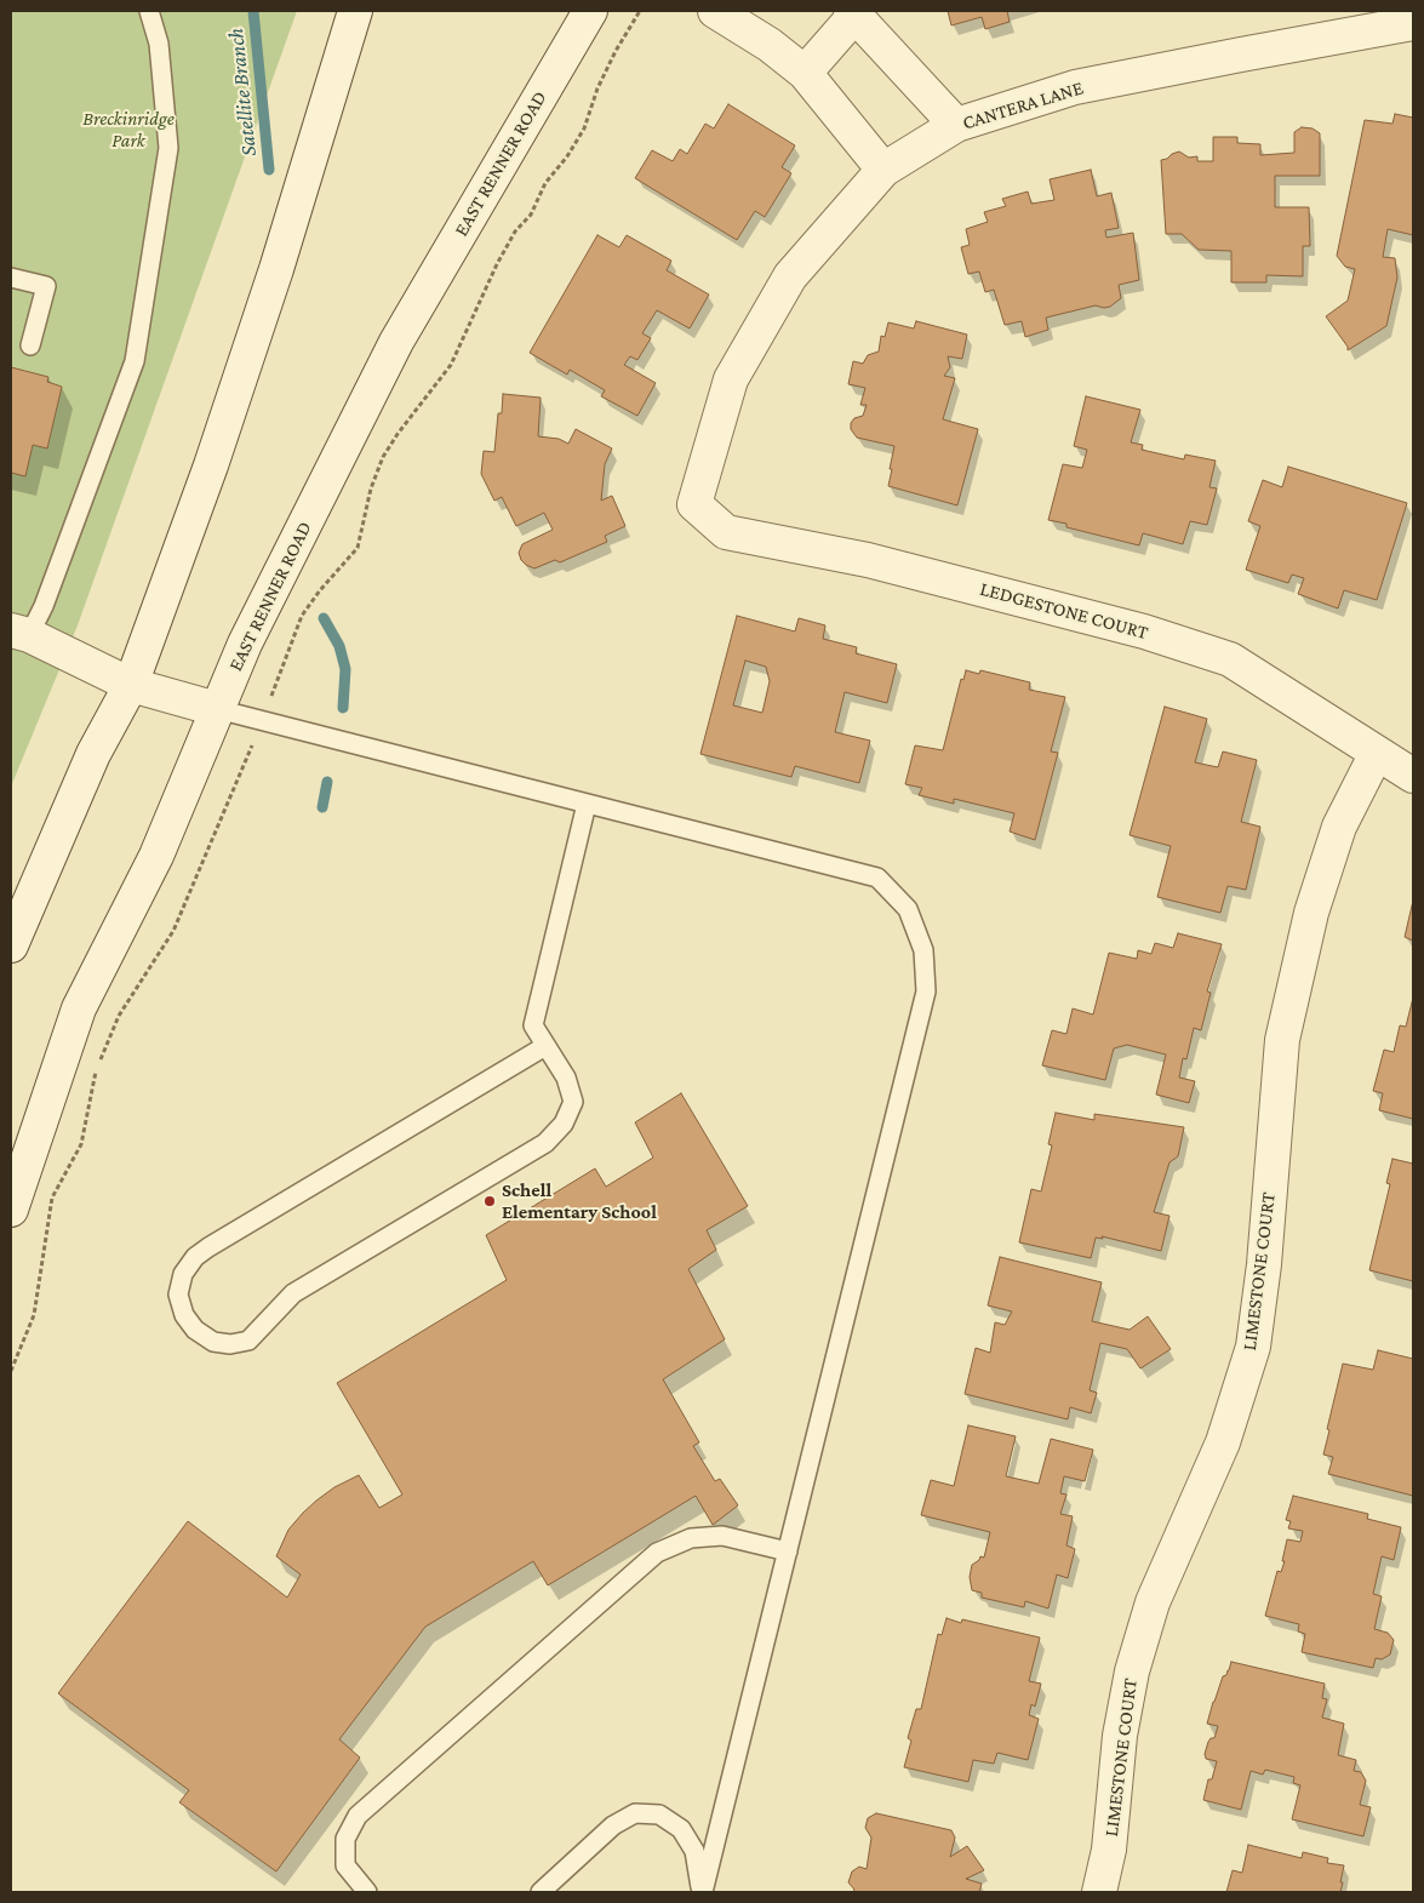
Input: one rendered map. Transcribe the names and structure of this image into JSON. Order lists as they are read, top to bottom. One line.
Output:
{"streets":{"street":["CANTERA LANE","EAST RENNER ROAD","LEDGESTONE COURT","LIMESTONE COURT"]},"crossings":[["CANTERA LANE","LEDGESTONE COURT"],["LEDGESTONE COURT","LIMESTONE COURT"]],"water":["Satellite Branch"],"parks":["Breckinridge Park"],"places":["Schell Elementary School"]}
